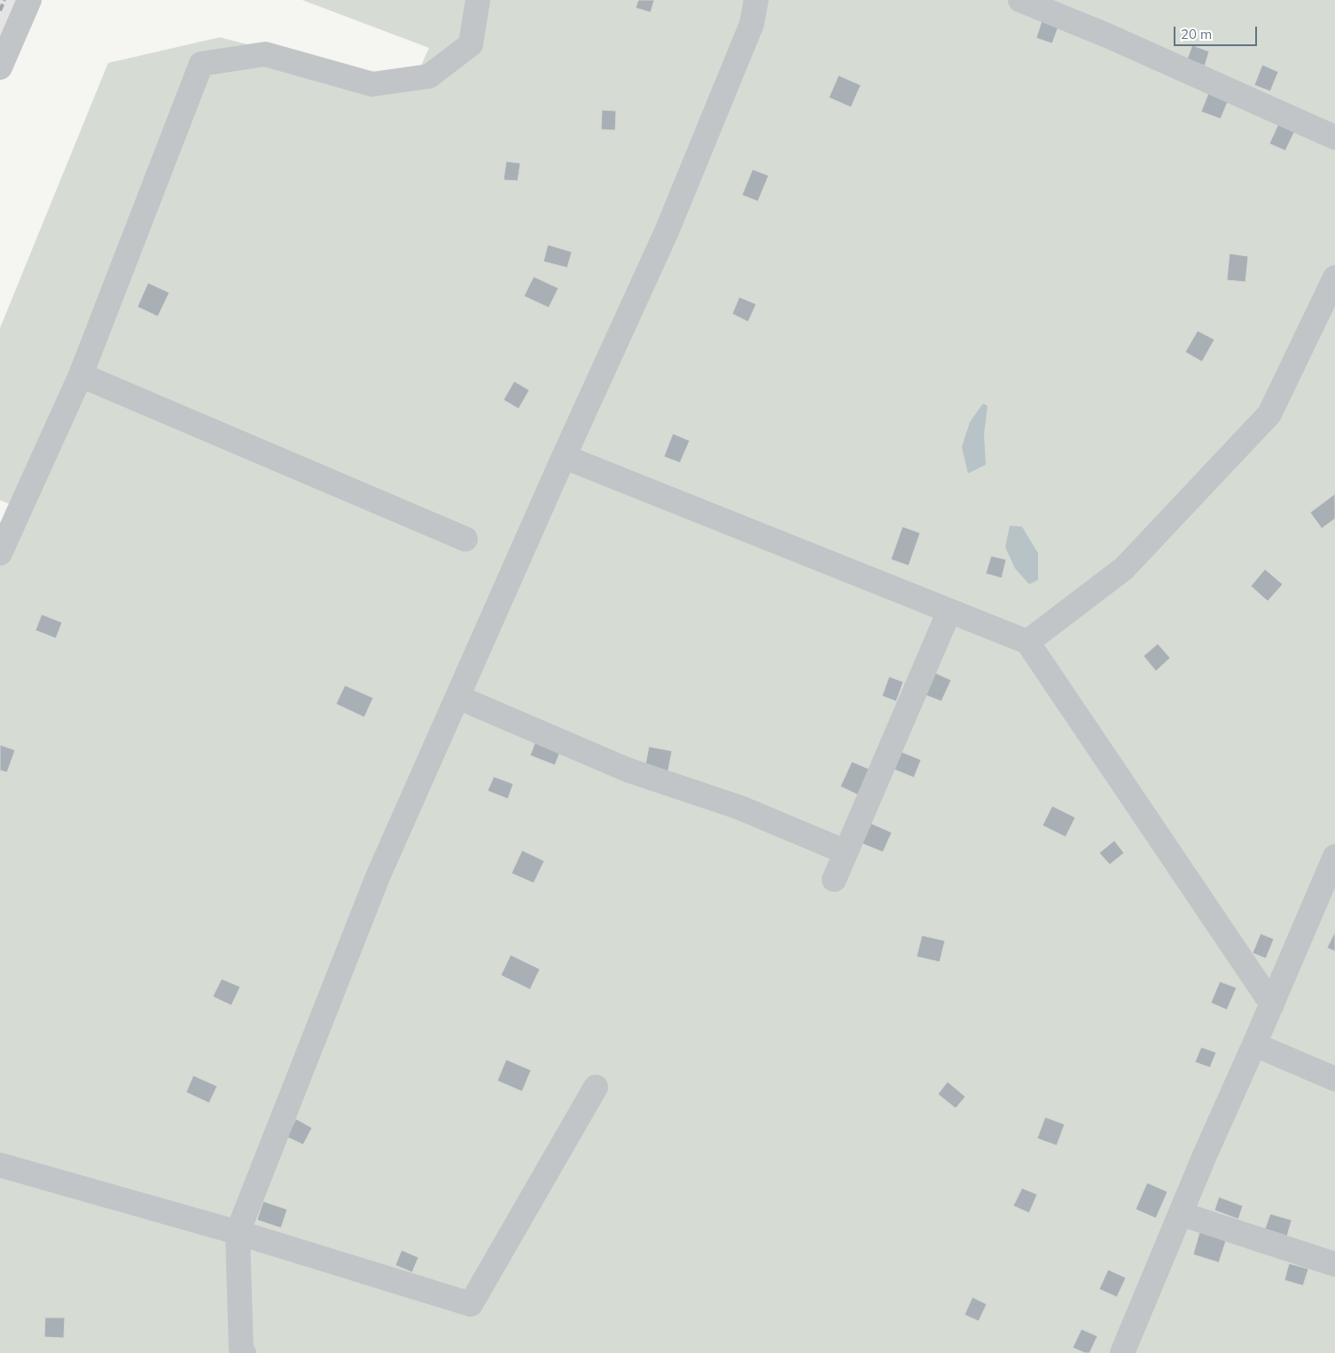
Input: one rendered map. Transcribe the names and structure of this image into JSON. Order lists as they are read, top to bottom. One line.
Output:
{"scale_bar":"20 m"}
